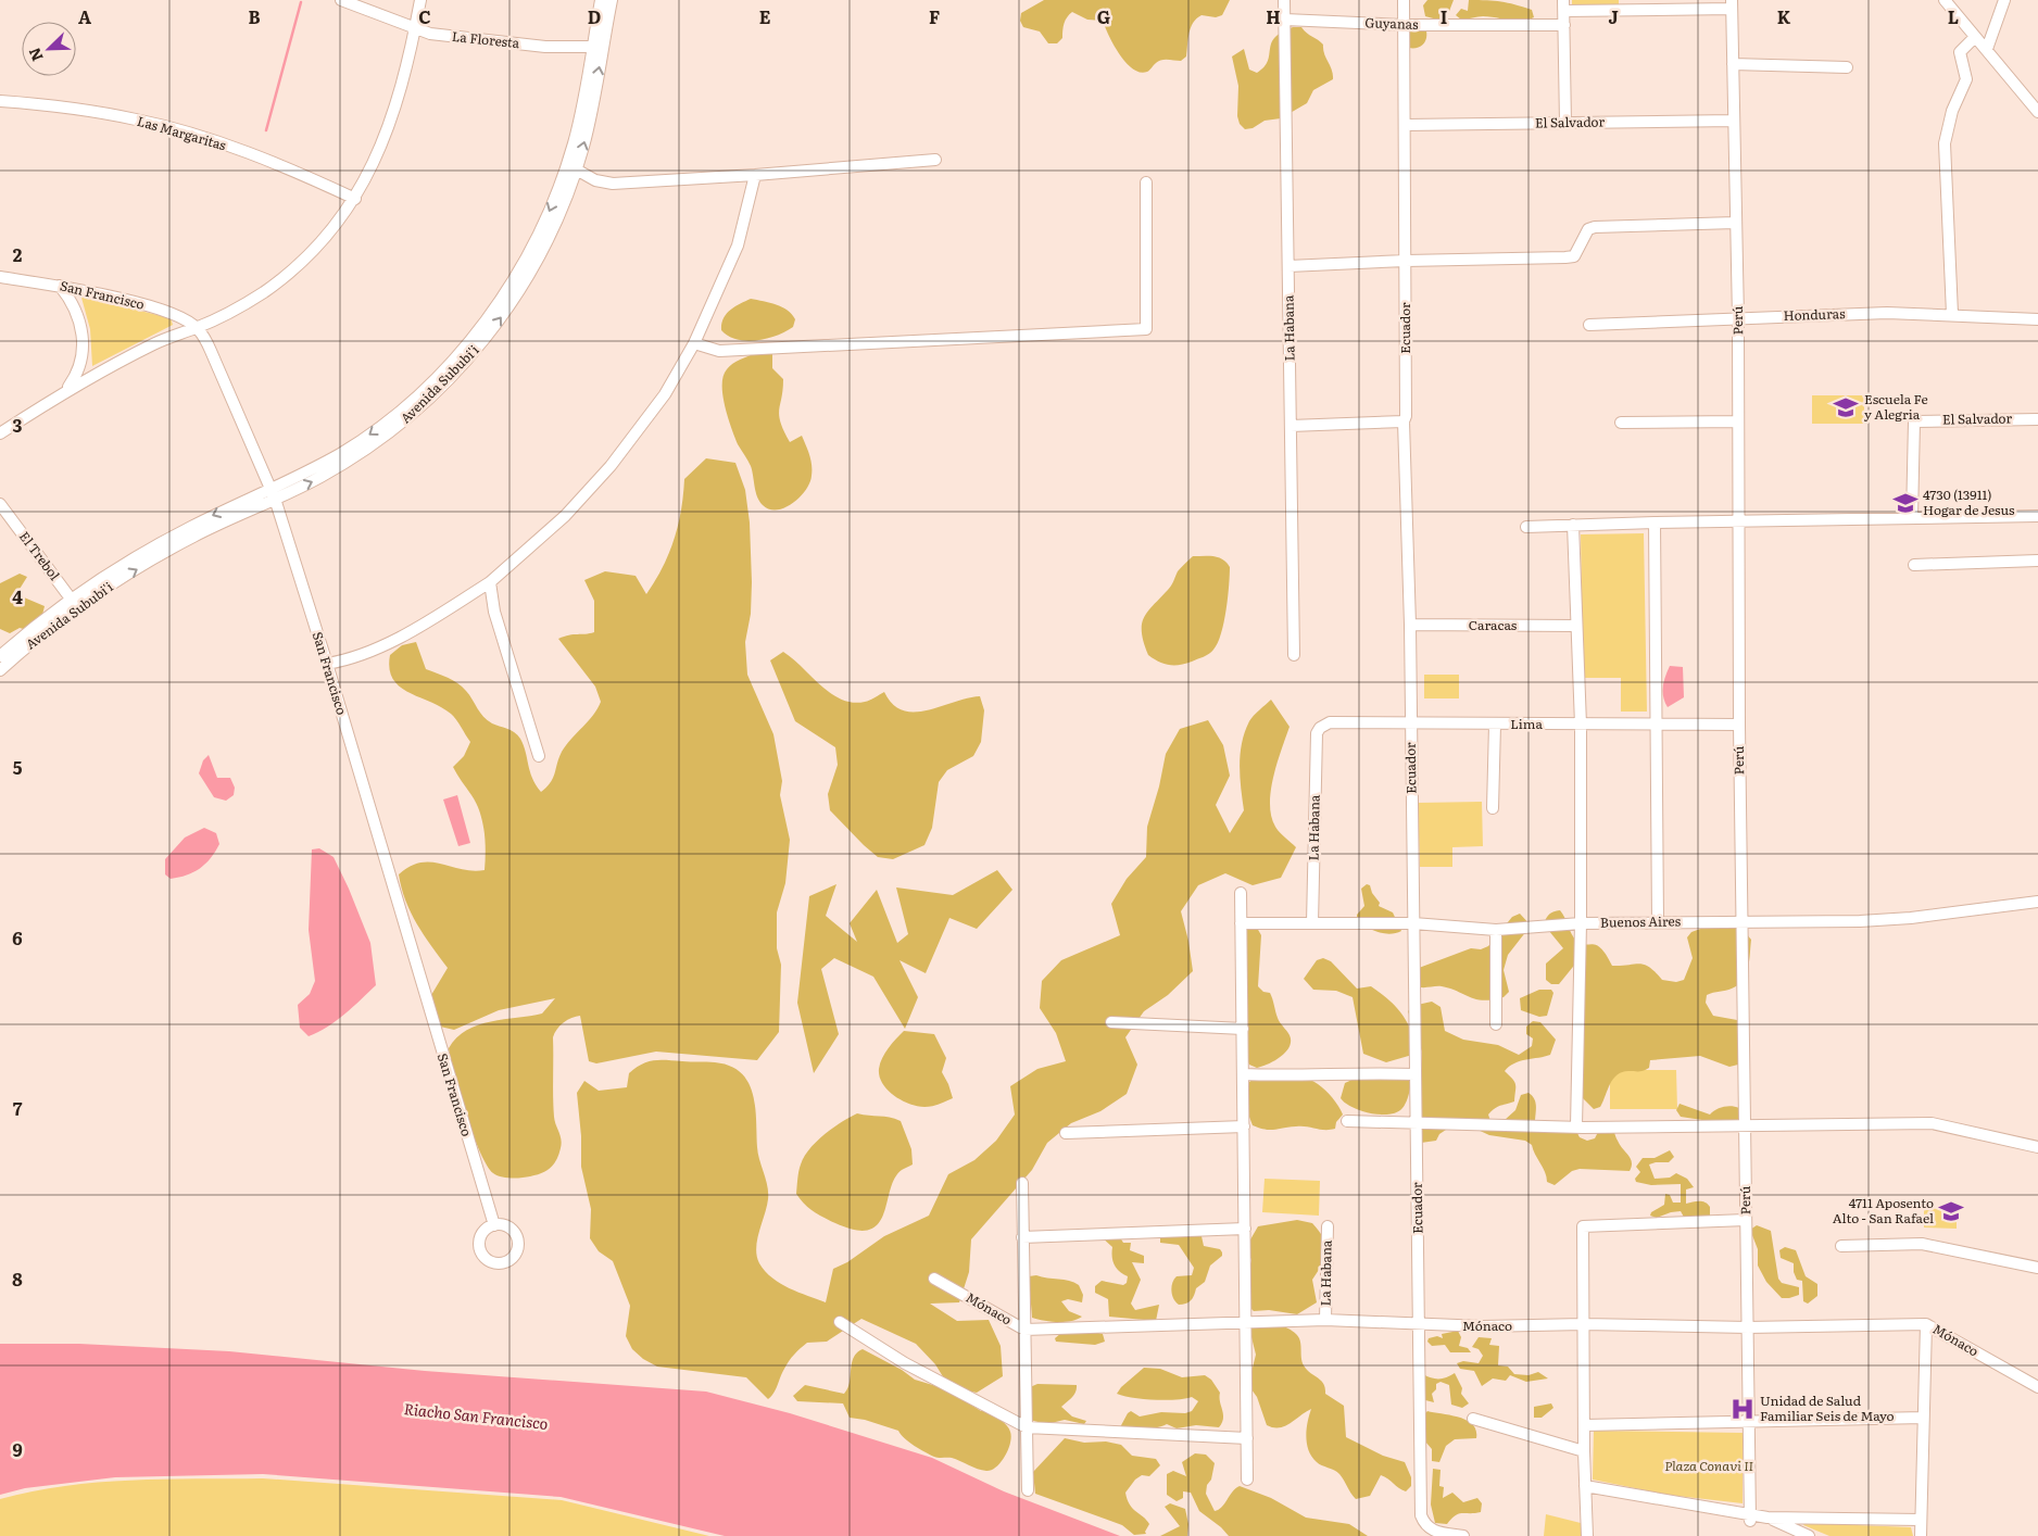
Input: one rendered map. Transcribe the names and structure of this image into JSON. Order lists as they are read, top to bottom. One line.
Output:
{"streets":{"street":["Guyanas","La Floresta","El Salvador","Las Margaritas","San Francisco","Honduras","Perú","La Habana","Ecuador","Avenida Sububi'i","El Trebol","Caracas","Lima","Buenos Aires","Mónaco"]},"crossings":[["Guyanas","La Habana"],["Guyanas","Ecuador"],["La Floresta","Avenida Sububi'i"],["El Salvador","Perú"],["El Salvador","Ecuador"],["San Francisco","Avenida Sububi'i"],["Honduras","Perú"],["Perú","Lima"],["Perú","Buenos Aires"],["Perú","Mónaco"],["La Habana","Lima"],["La Habana","Buenos Aires"],["La Habana","Mónaco"],["Ecuador","Caracas"],["Ecuador","Lima"],["Ecuador","Buenos Aires"],["Ecuador","Mónaco"],["Avenida Sububi'i","El Trebol"]],"water":["Riacho San Francisco"],"parks":["Plaza Conavi II"],"places":{"school or university":["Escuela Fe y Alegria","4730 (13911) Hogar de Jesus","4711 Aposento Alto - San Rafael"],"hospital":["Unidad de Salud Familiar Seis de Mayo"]},"north":"bottom left","grid":{"columns":["A","B","C","D","E","F","G","H","I","J","K","L"],"rows":["2","3","4","5","6","7","8","9"]}}
